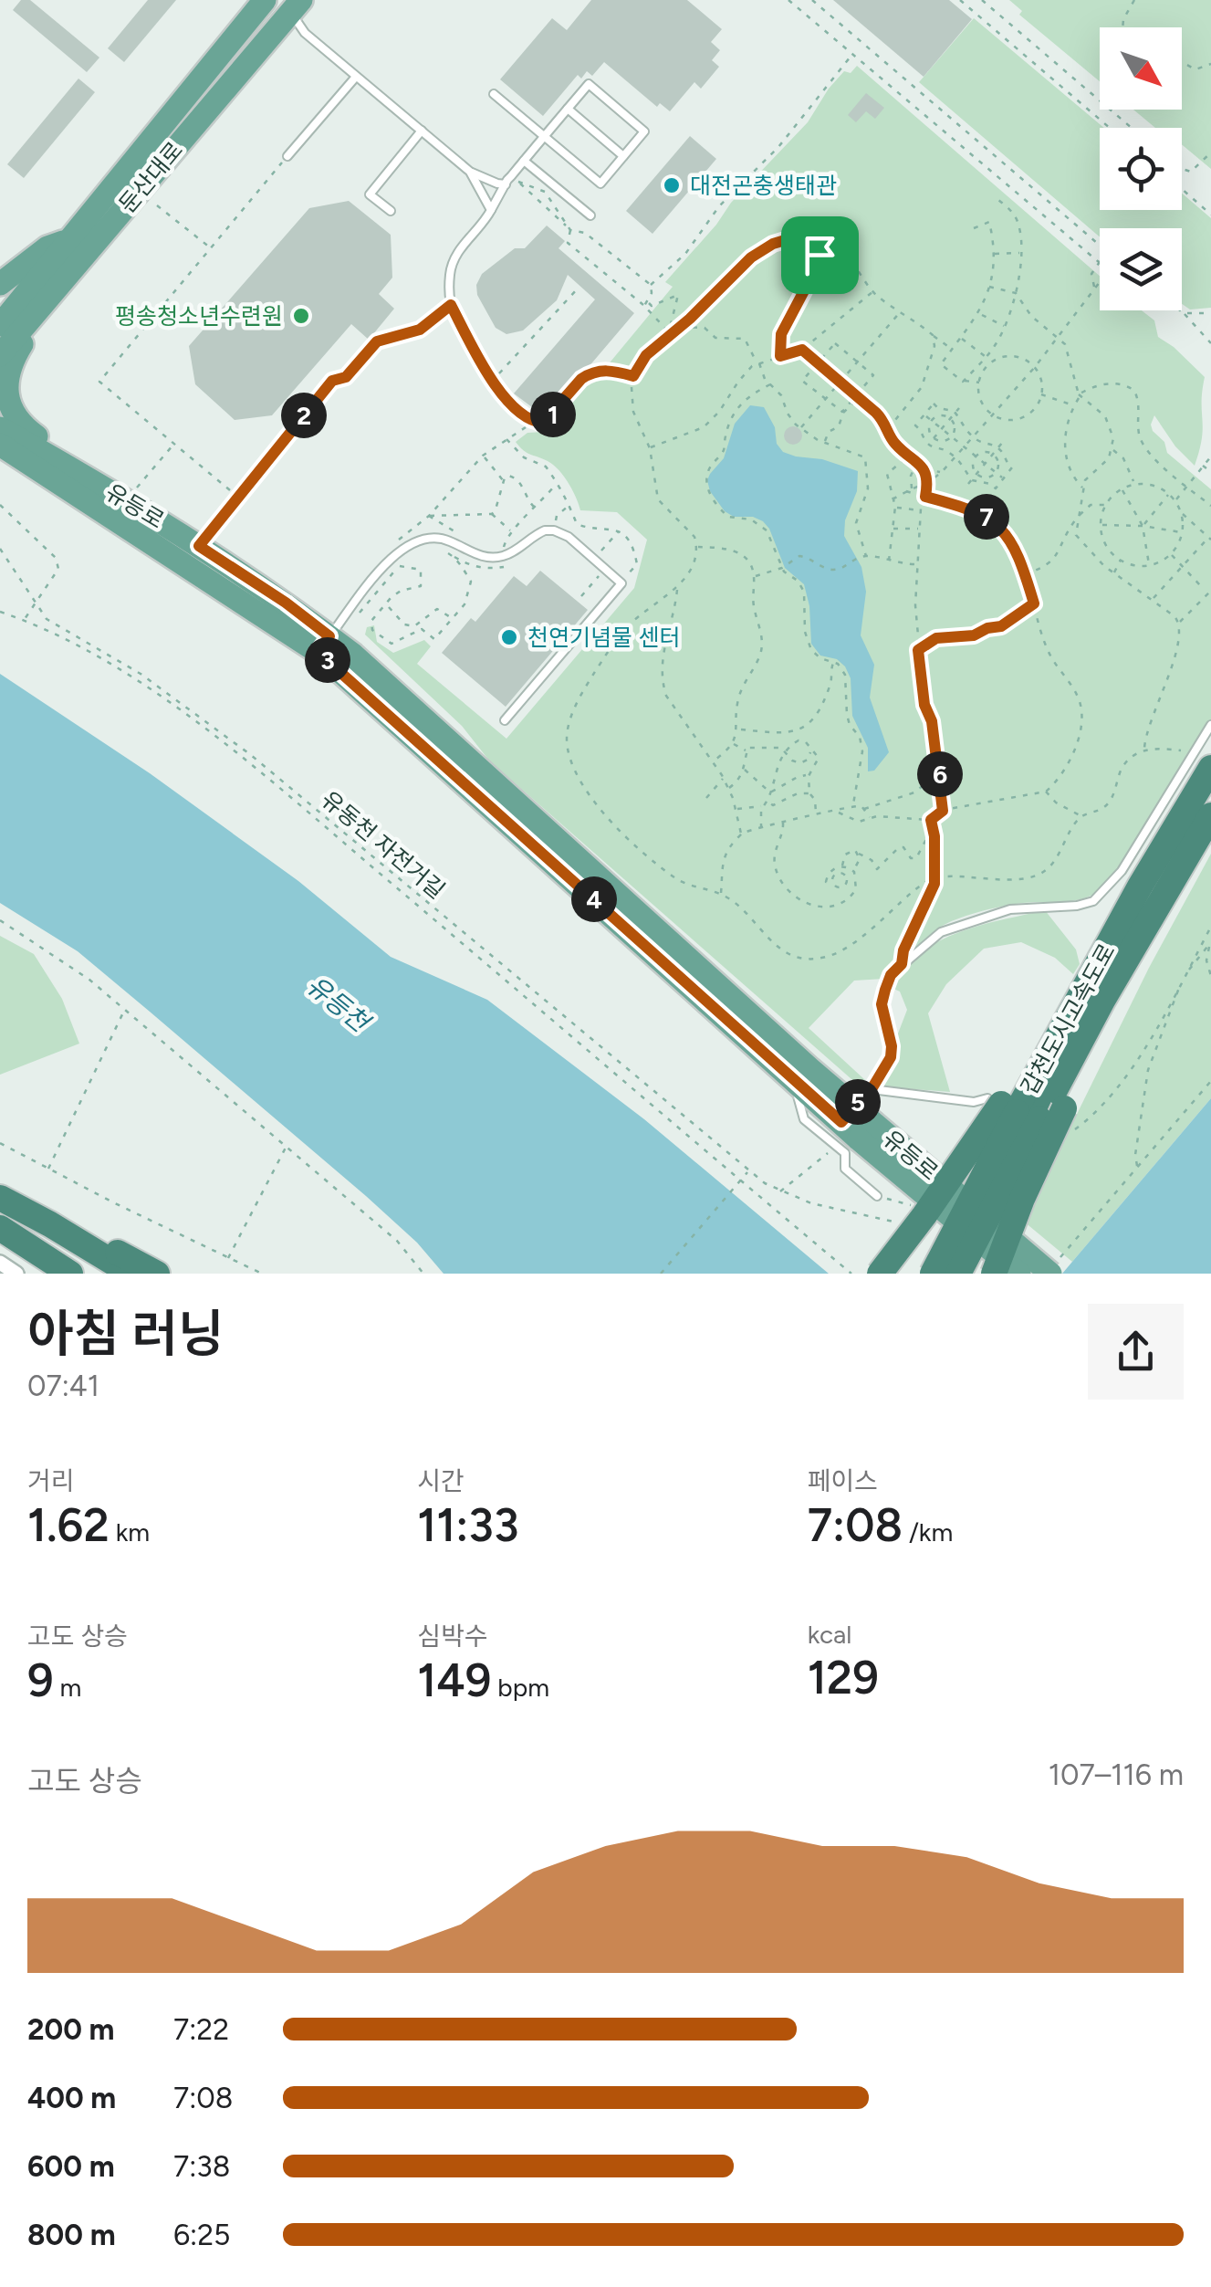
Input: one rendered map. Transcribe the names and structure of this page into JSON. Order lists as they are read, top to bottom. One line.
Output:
{"streets":{"highway":["갑천도시고속도로"],"main road":["둔산대로","유등로"],"path":["유동천 자전거길"]},"water":["유등천"],"places":["대전곤충생태관","평송청소년수련원","천연기념물 센터"],"north":"bottom right","page":{"pins":["1","2","7","3","6","4","5"],"heading":["아침 러닝","07:41"],"stats":[["거리","1.62 km"],["시간","11:33"],["페이스","7:08 /km"],["고도 상승","9 m"],["심박수","149 bpm"],["kcal","129"]],"chart":["고도 상승","107–116 m"],"list":[{"name":"200 m","note":"7:22"},{"name":"400 m","note":"7:08"},{"name":"600 m","note":"7:38"},{"name":"800 m","note":"6:25"}]}}
